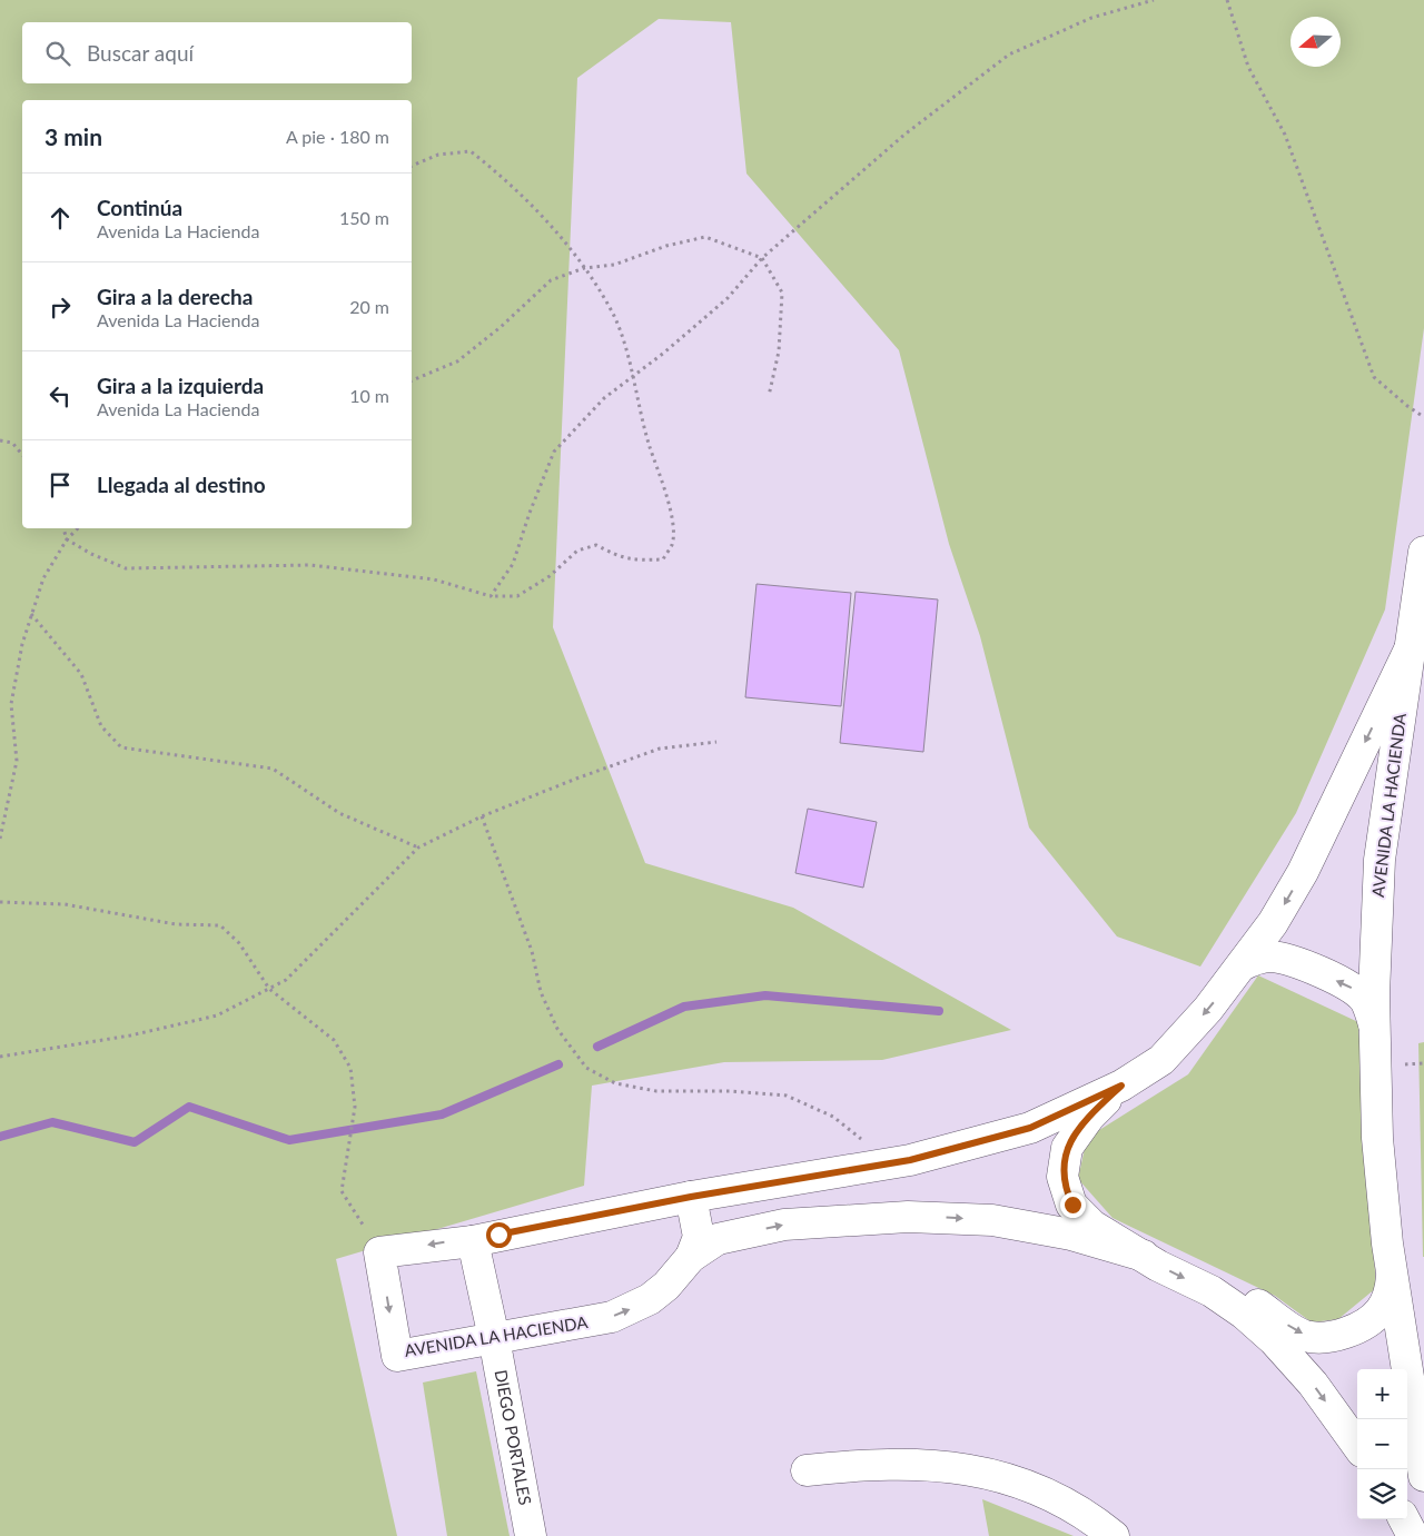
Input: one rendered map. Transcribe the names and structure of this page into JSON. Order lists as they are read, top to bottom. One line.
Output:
{"streets":{"street":["AVENIDA LA HACIENDA","DIEGO PORTALES"]},"crossings":[["AVENIDA LA HACIENDA","DIEGO PORTALES"]],"north":"left","page":{"search":"Buscar aquí","heading":["3 min","A pie · 180 m"],"list":[["Continúa","Avenida La Hacienda","150 m"],["Gira a la derecha","Avenida La Hacienda","20 m"],["Gira a la izquierda","Avenida La Hacienda","10 m"],"Llegada al destino"],"map_buttons":["+","−"]}}
